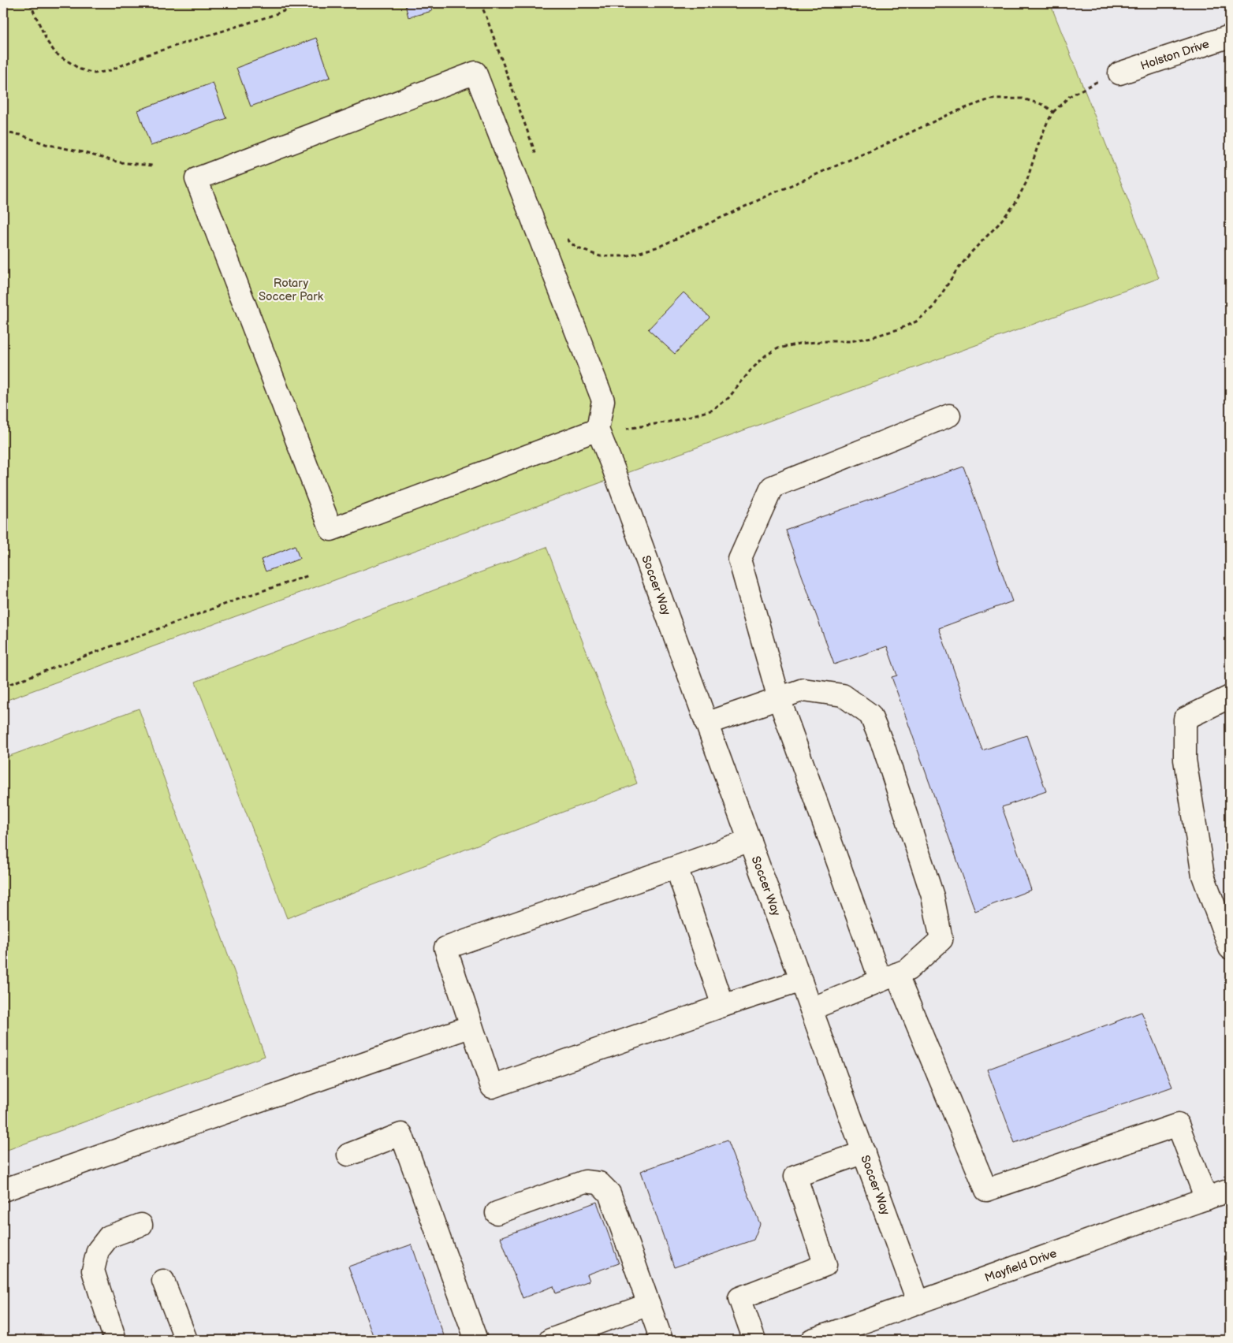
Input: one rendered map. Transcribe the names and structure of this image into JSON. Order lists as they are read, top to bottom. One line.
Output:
{"streets":{"street":["Holston Drive","Soccer Way","Mayfield Drive"]},"crossings":[["Soccer Way","Mayfield Drive"]],"parks":["Rotary Soccer Park"]}
